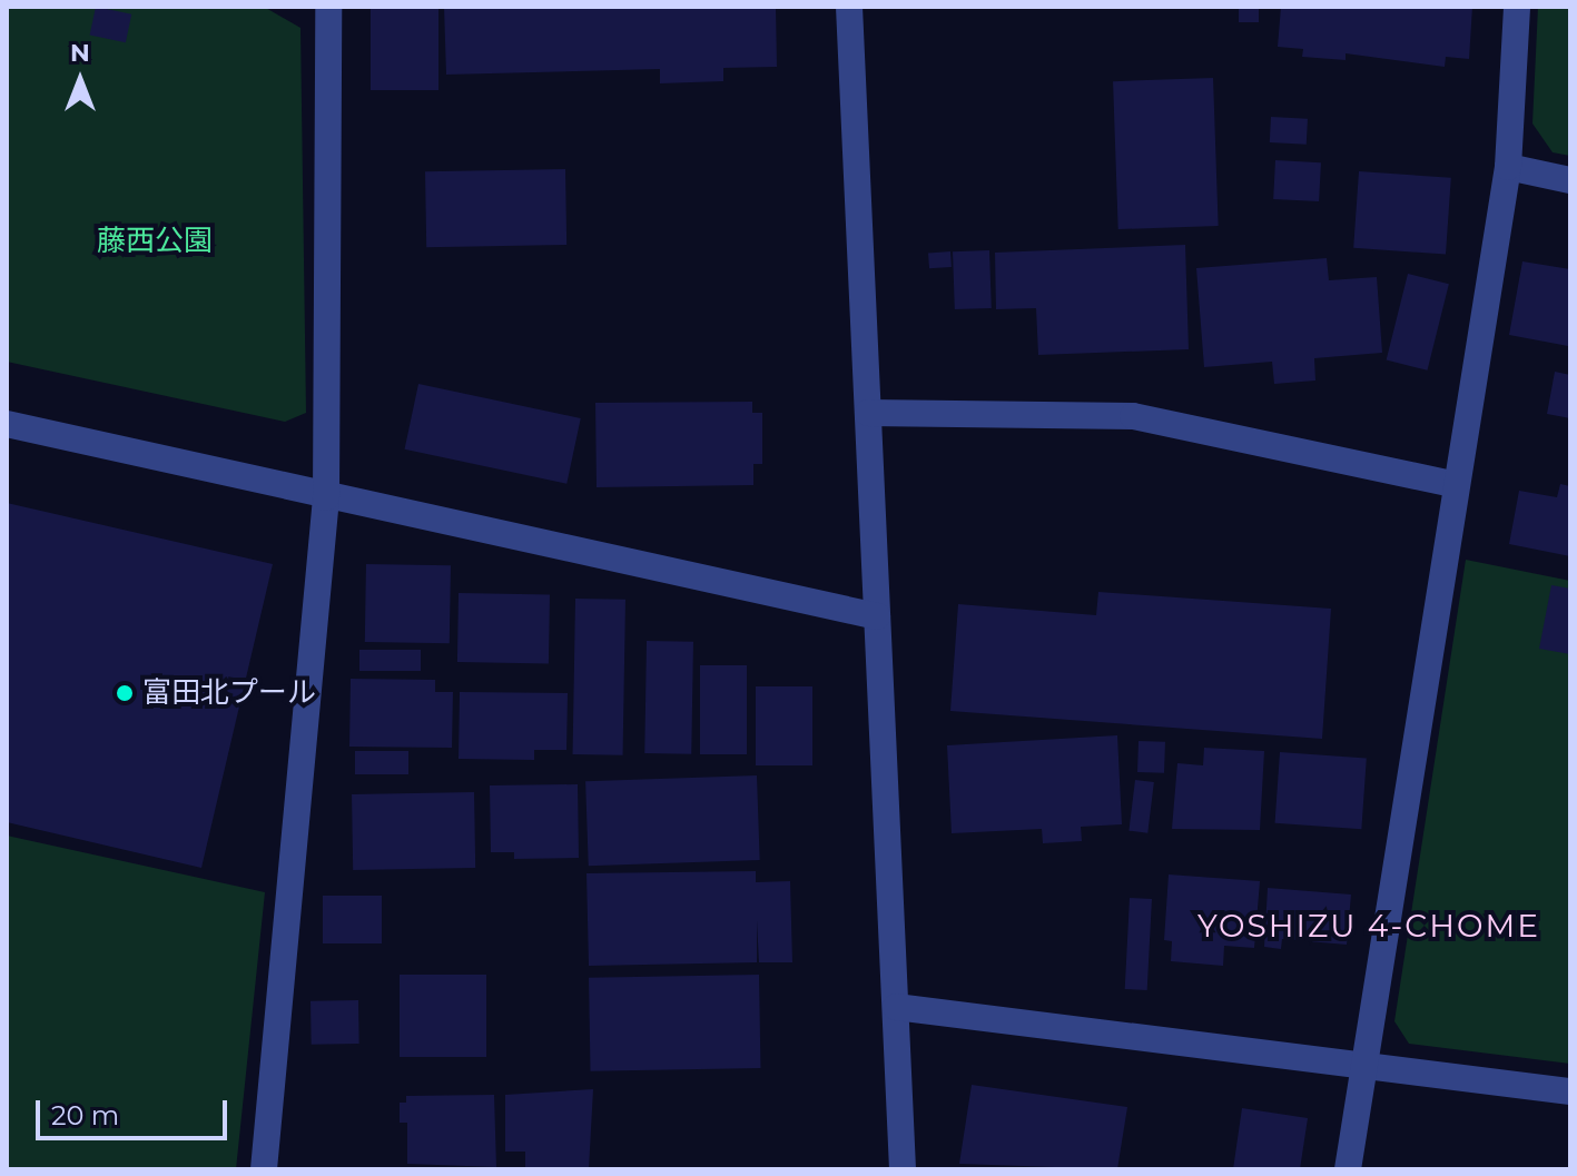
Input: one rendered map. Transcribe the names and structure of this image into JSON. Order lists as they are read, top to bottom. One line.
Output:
{"districts":["YOSHIZU 4-CHOME"],"parks":["藤西公園"],"places":["富田北プール"],"scale_bar":"20 m","north":"top"}
